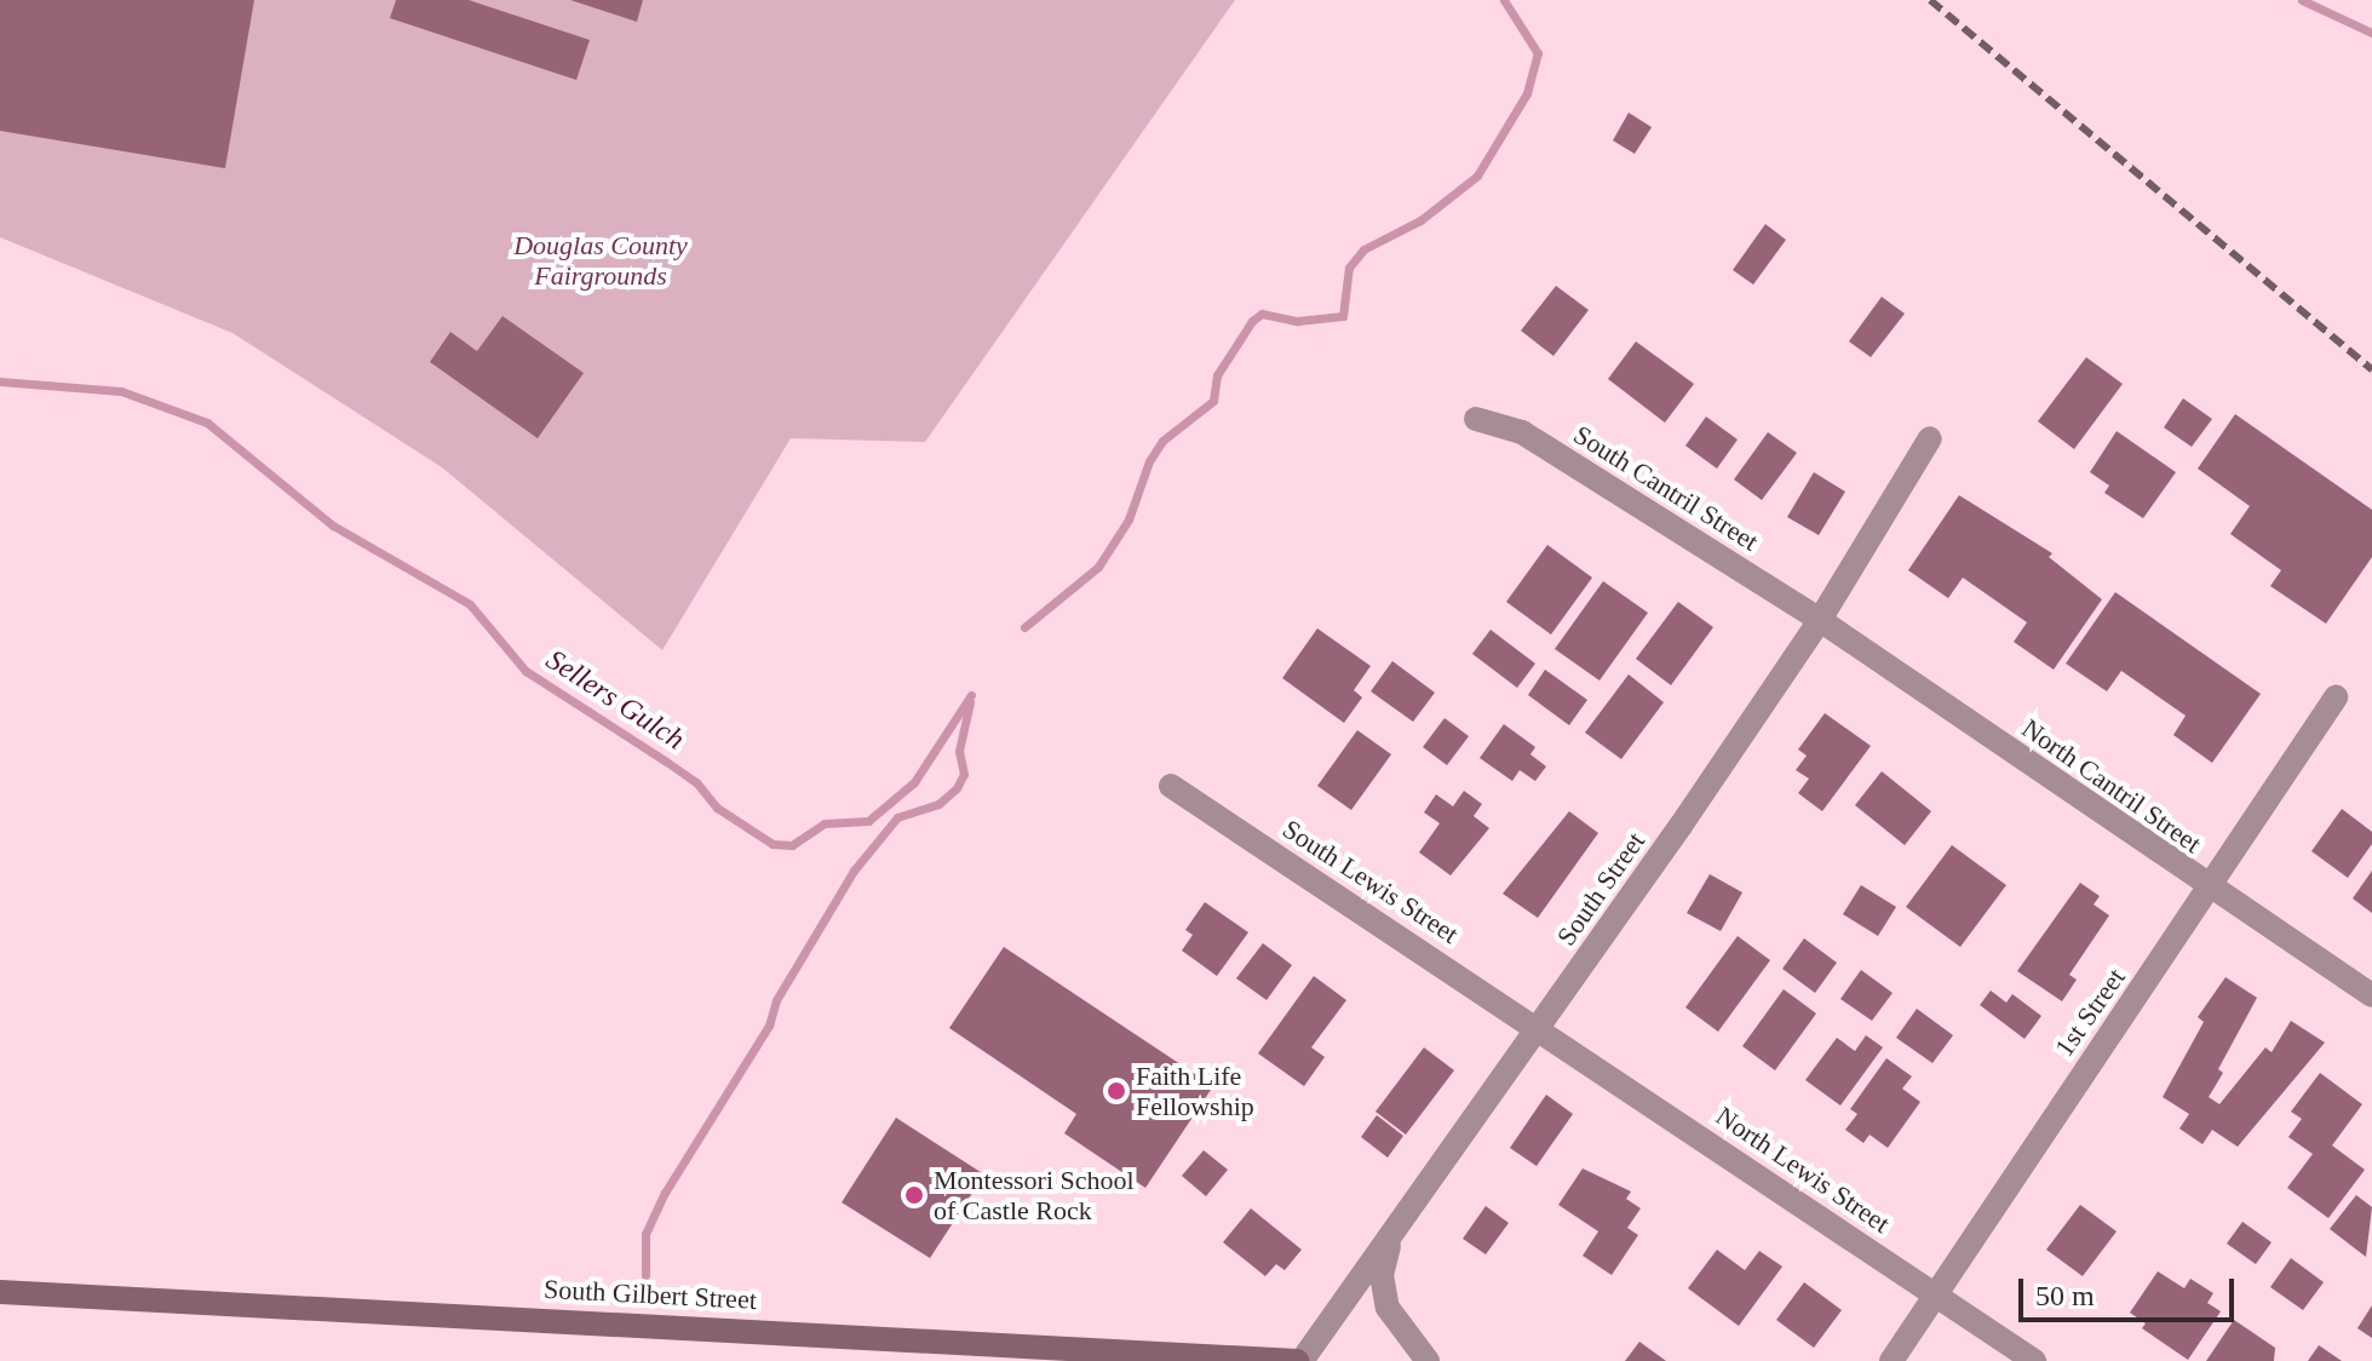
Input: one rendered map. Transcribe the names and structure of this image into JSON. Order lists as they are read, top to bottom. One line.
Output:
{"streets":{"street":["South Cantril Street","North Cantril Street","South Lewis Street","South Street","1st Street","North Lewis Street","South Gilbert Street"]},"crossings":[["South Cantril Street","North Cantril Street"],["South Cantril Street","South Street"],["North Cantril Street","South Street"],["North Cantril Street","1st Street"],["South Lewis Street","South Street"],["South Lewis Street","North Lewis Street"],["South Street","North Lewis Street"],["South Street","South Gilbert Street"],["1st Street","North Lewis Street"]],"water":["Sellers Gulch"],"parks":["Douglas County Fairgrounds"],"places":["Faith Life Fellowship","Montessori School of Castle Rock"],"scale_bar":"50 m"}
